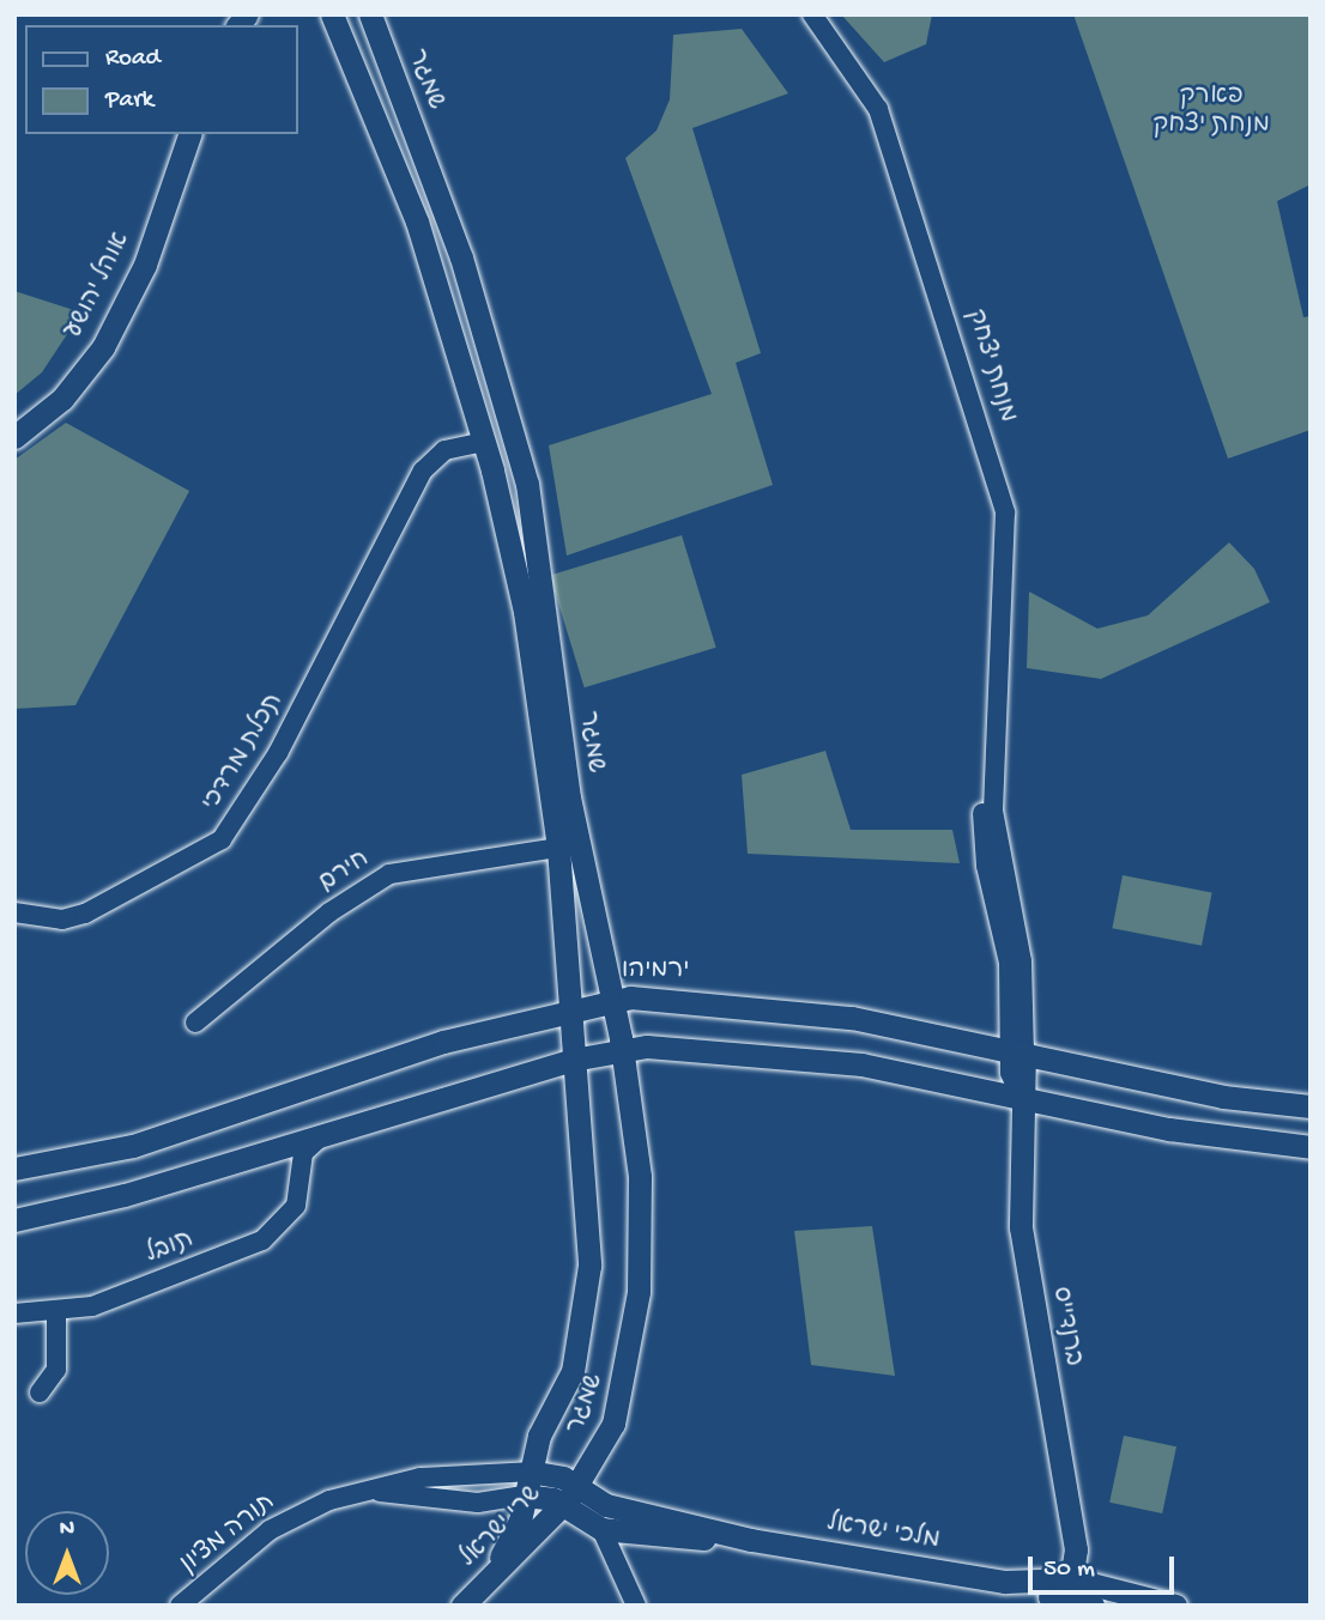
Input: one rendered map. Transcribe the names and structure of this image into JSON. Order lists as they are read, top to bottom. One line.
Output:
{"streets":{"street":["שמגר","אוהל יהושע","מנחת יצחק","תכלת מרדכי","חירם","ירמיהו","תובל","ברנדייס","שרי ישראל","מלכי ישראל","תורה מציון"]},"crossings":[["שמגר","תכלת מרדכי"],["שמגר","חירם"],["שמגר","ירמיהו"],["שמגר","שרי ישראל"],["שמגר","מלכי ישראל"],["שמגר","תורה מציון"],["מנחת יצחק","ירמיהו"],["מנחת יצחק","ברנדייס"],["ירמיהו","ברנדייס"],["ברנדייס","מלכי ישראל"],["שרי ישראל","מלכי ישראל"],["שרי ישראל","תורה מציון"],["מלכי ישראל","תורה מציון"]],"parks":["פארק מנחת יצחק"],"legend":["Road","Park"],"scale_bar":"50 m","north":"top"}
